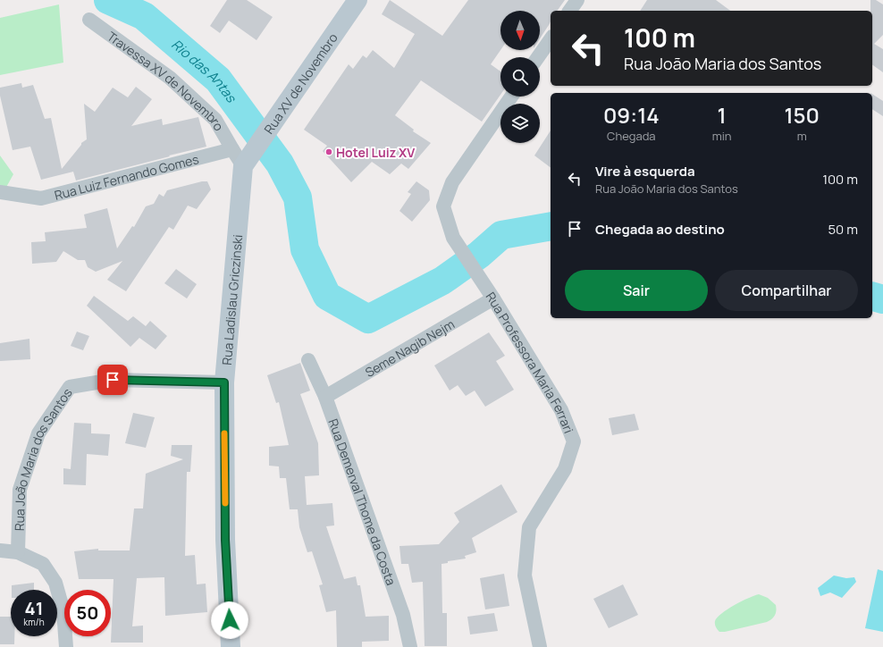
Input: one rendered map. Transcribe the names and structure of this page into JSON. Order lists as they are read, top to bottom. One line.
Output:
{"streets":{"main road":["Rua XV de Novembro","Rua Ladislau Griczinski"],"street":["Travessa XV de Novembro","Rua Luiz Fernando Gomes","Seme Nagib Nejm","Rua Professora Maria Ferrari","Rua João Maria dos Santos","Rua Demerval Thome da Costa"]},"crossings":[["Travessa XV de Novembro","Rua Luiz Fernando Gomes"],["Rua XV de Novembro","Rua Ladislau Griczinski"],["Rua Ladislau Griczinski","Rua João Maria dos Santos"],["Seme Nagib Nejm","Rua Professora Maria Ferrari"],["Seme Nagib Nejm","Rua Demerval Thome da Costa"]],"water":["Rio das Antas"],"places":["Hotel Luiz XV"],"north":"bottom","page":{"turn":["100 m","Rua João Maria dos Santos"],"eta":["09:14","Chegada","1","min","150","m"],"list":[{"name":"Vire à esquerda","note":"Rua João Maria dos Santos","value":"100 m"},{"name":"Chegada ao destino","value":"50 m"}],"buttons":["Sair","Compartilhar"],"speed":"41 km/h","limit":"50"}}
